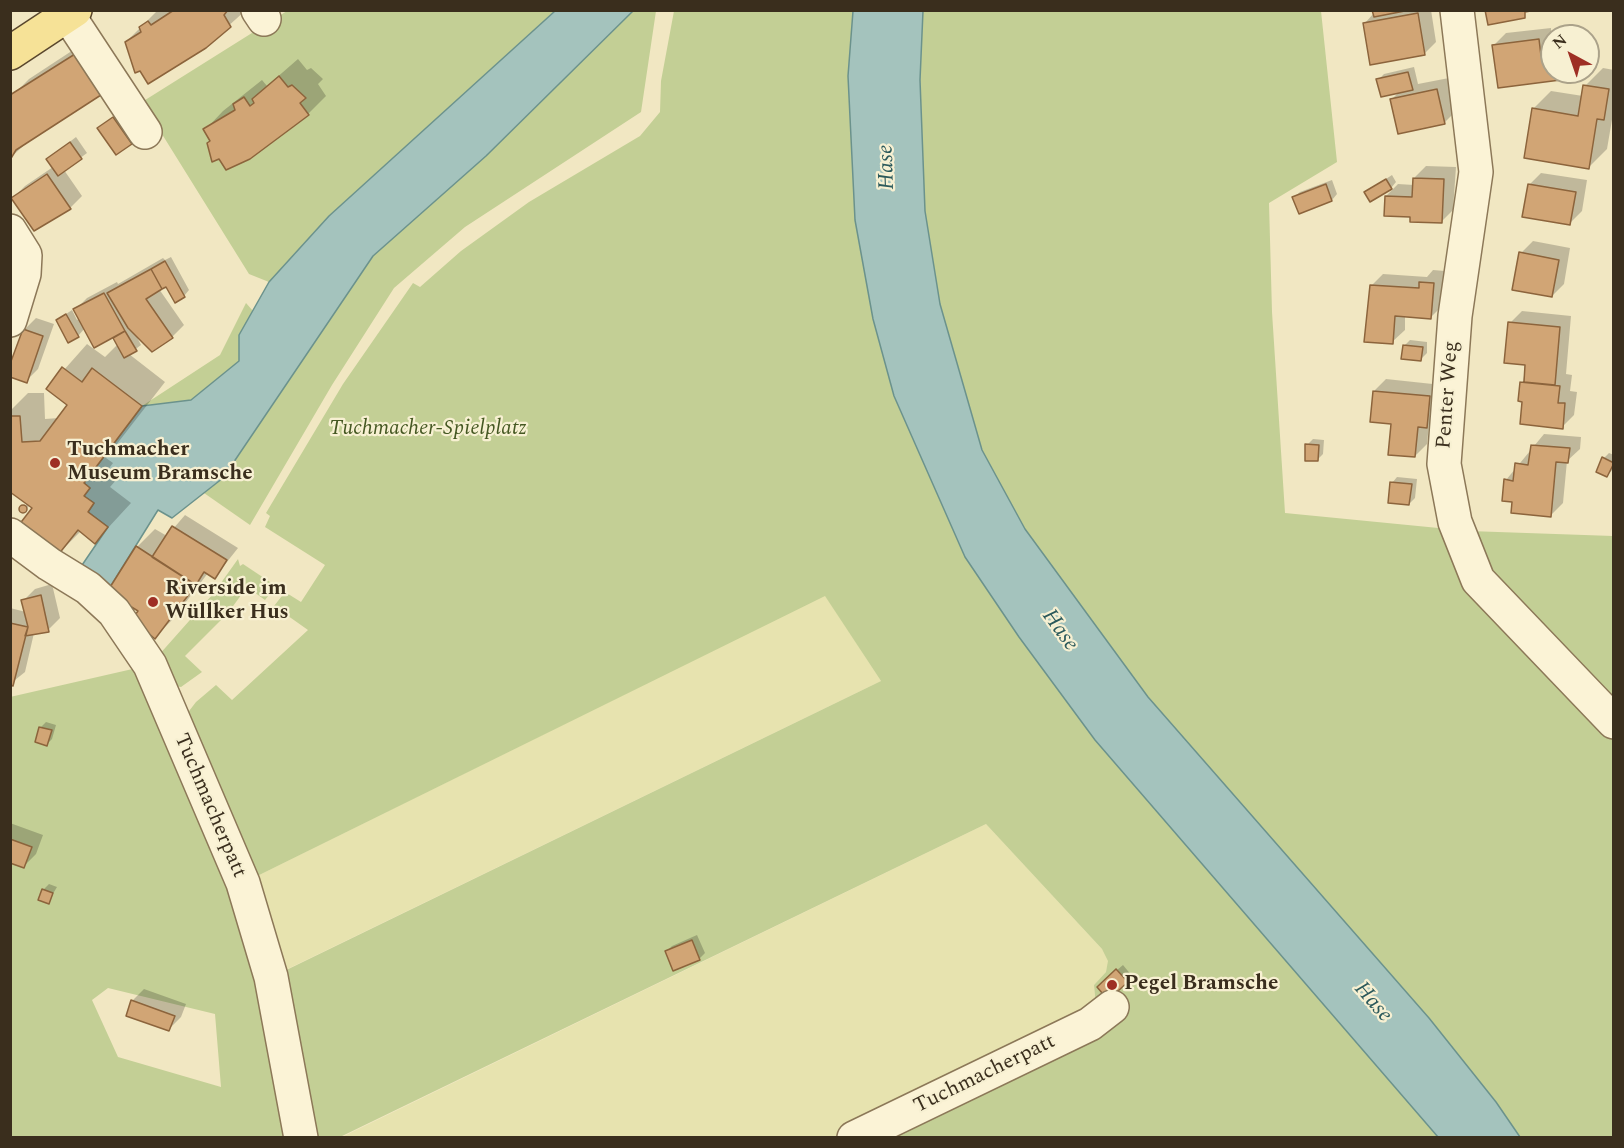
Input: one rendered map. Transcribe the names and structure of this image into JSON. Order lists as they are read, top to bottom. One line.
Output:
{"streets":{"street":["Penter Weg","Tuchmacherpatt"]},"water":["Hase"],"parks":["Tuchmacher-Spielplatz"],"places":["Tuchmacher Museum Bramsche","Riverside im Wüllker Hus","Pegel Bramsche"],"north":"top left"}
